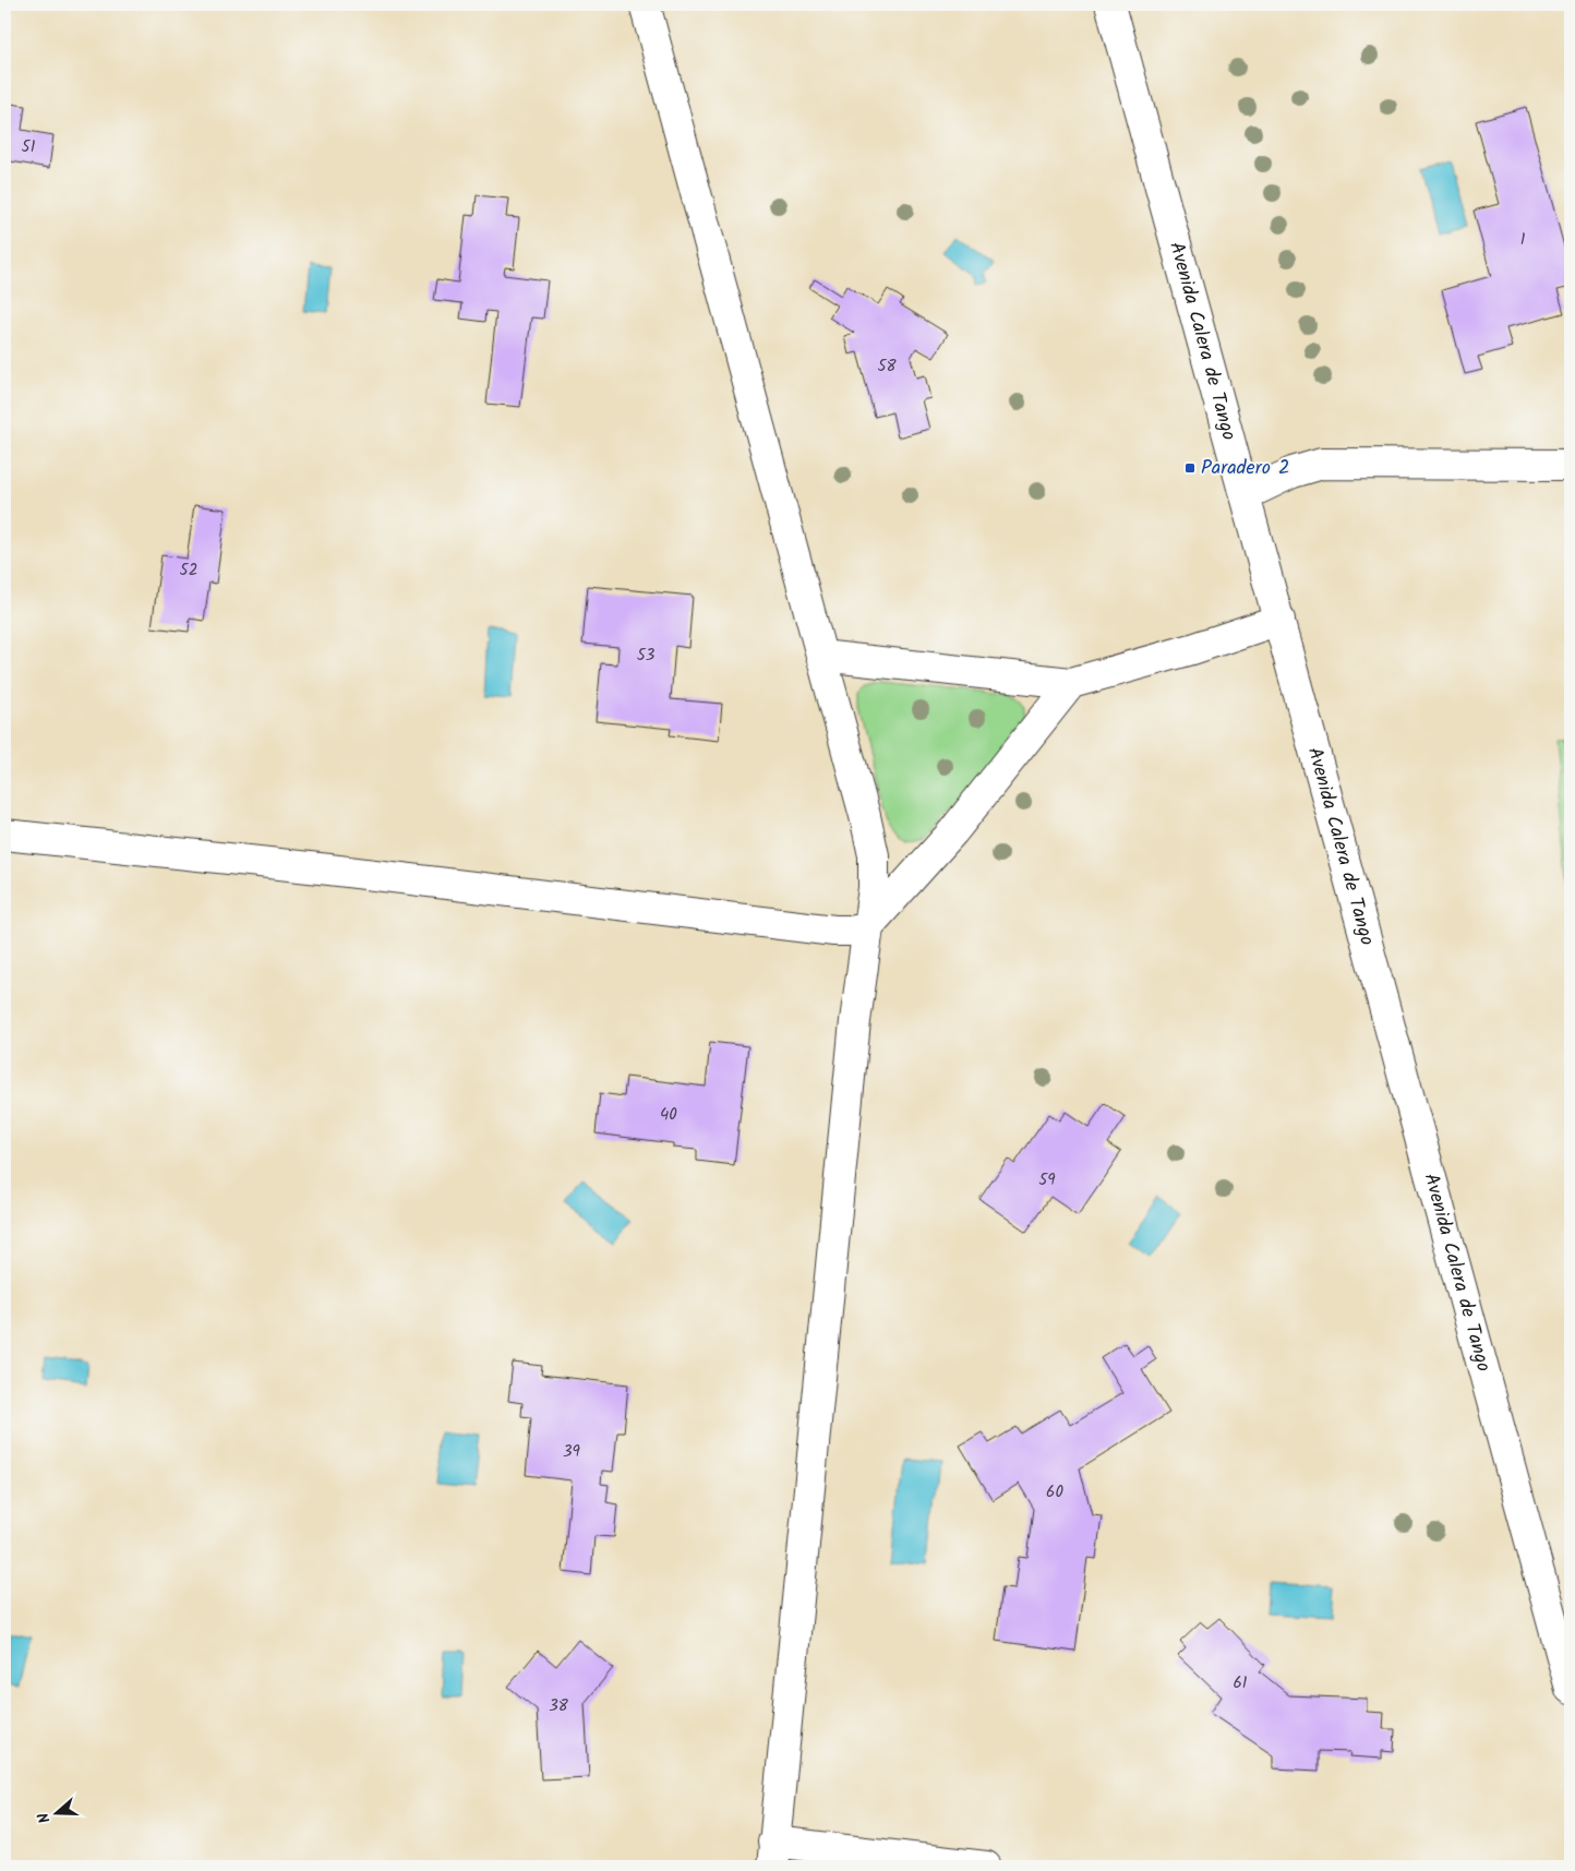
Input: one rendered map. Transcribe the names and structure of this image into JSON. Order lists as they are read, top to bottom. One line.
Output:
{"streets":{"street":["Avenida Calera de Tango"]},"places":{"transit":["Paradero 2"]},"house_numbers":["51","1","58","52","53","40","59","39","60","61","38"],"north":"left"}
